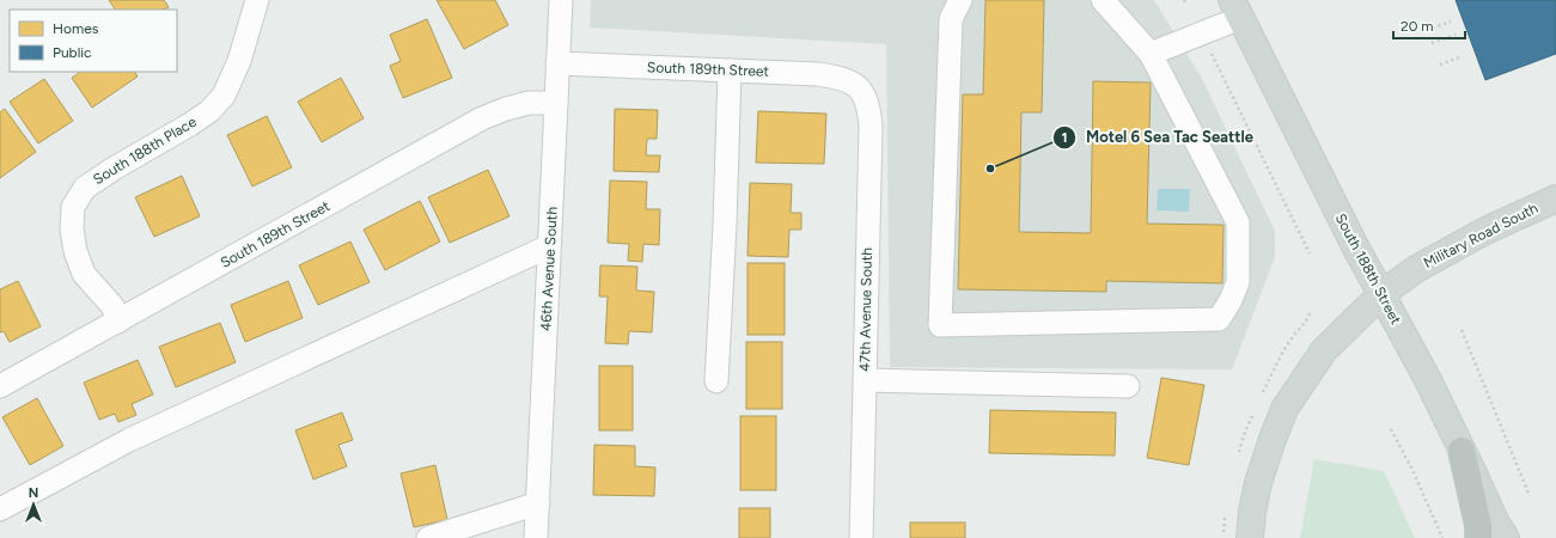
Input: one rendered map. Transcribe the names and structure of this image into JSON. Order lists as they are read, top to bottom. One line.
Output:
{"streets":{"main road":["Military Road South","South 188th Street"],"street":["South 189th Street","South 188th Place","46th Avenue South","47th Avenue South"]},"crossings":[["South 189th Street","South 188th Place"],["South 189th Street","46th Avenue South"],["South 189th Street","47th Avenue South"],["Military Road South","South 188th Street"]],"places":["Motel 6 Sea Tac Seattle"],"legend":["Homes","Public"],"scale_bar":"20 m","north":"top"}
